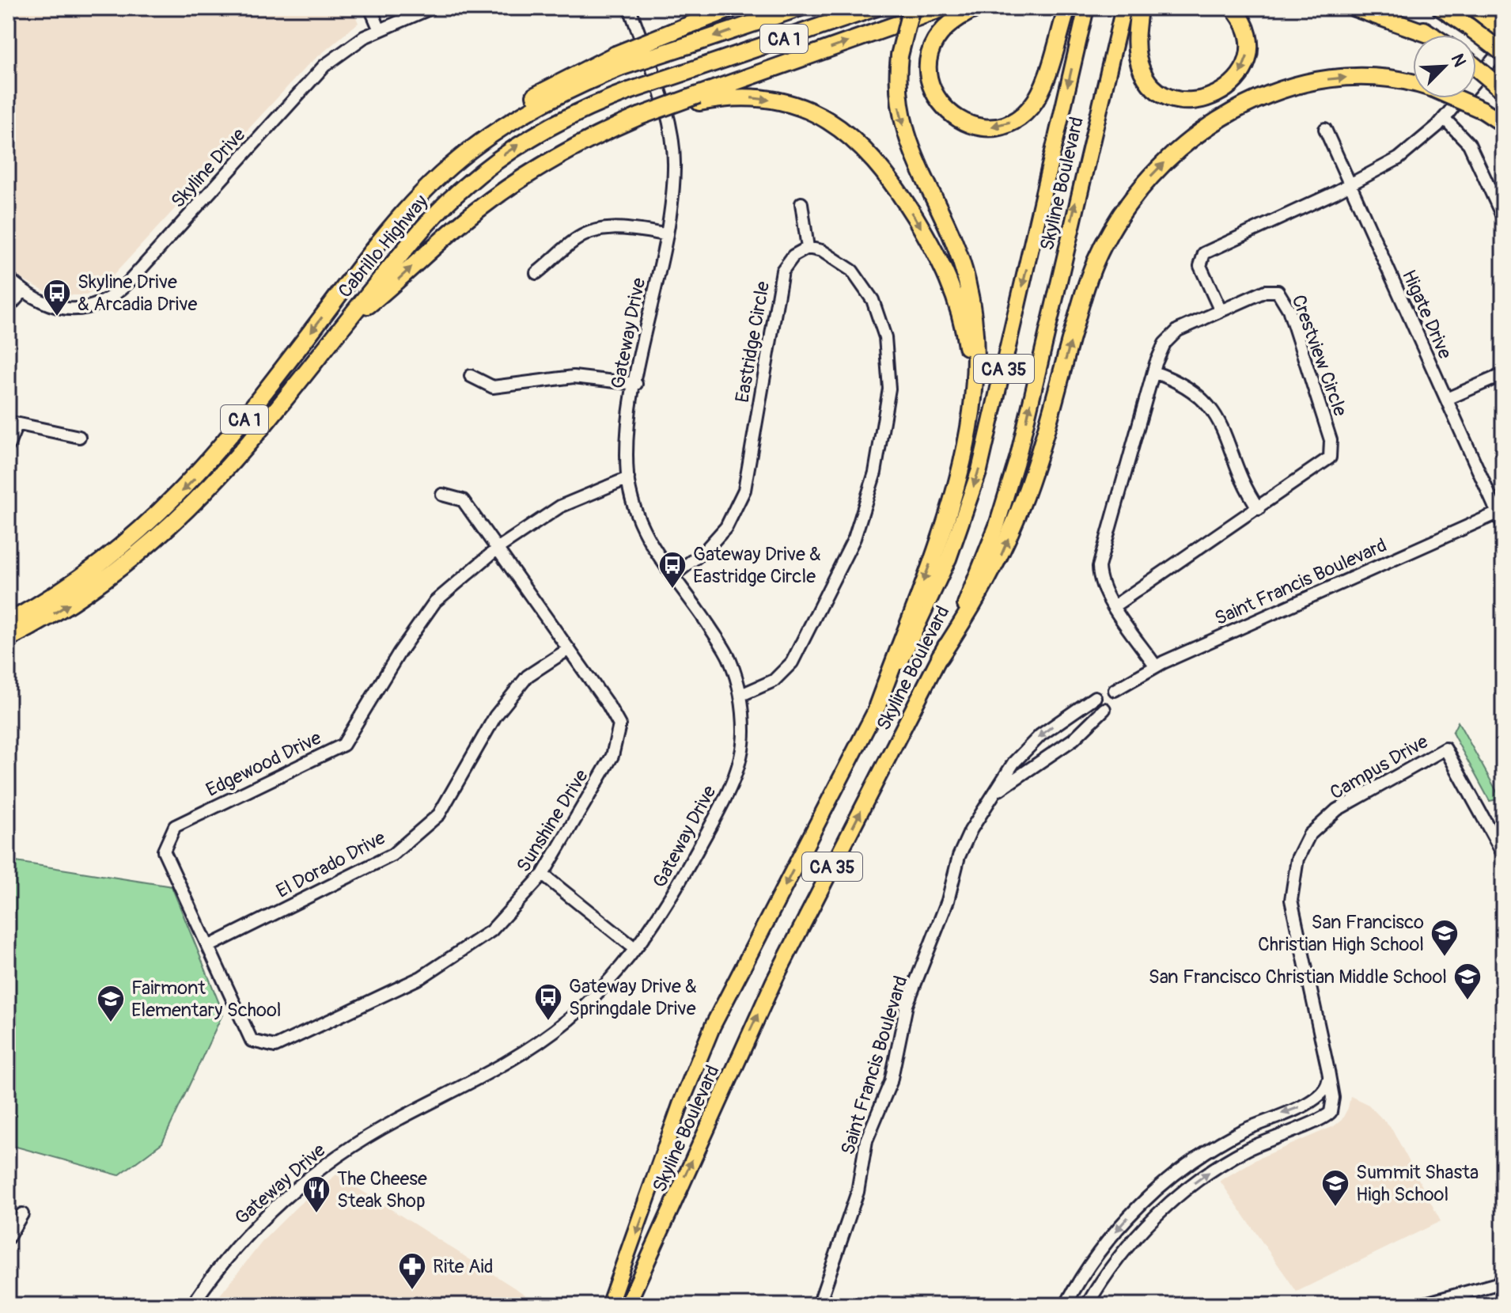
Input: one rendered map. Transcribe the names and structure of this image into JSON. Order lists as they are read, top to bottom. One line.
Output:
{"streets":{"highway":["CA 1","Cabrillo Highway"],"main road":["Skyline Boulevard","CA 35"],"street":["Skyline Drive","Higate Drive","Gateway Drive","Eastridge Circle","Crestview Circle","Saint Francis Boulevard","Edgewood Drive","Campus Drive","Sunshine Drive","El Dorado Drive"]},"crossings":[["CA 1","Cabrillo Highway"],["Higate Drive","Saint Francis Boulevard"],["Gateway Drive","Eastridge Circle"],["Gateway Drive","Edgewood Drive"],["Crestview Circle","Saint Francis Boulevard"],["Edgewood Drive","Sunshine Drive"],["Edgewood Drive","El Dorado Drive"],["Sunshine Drive","El Dorado Drive"]],"places":{"bus stop":["Skyline Drive & Arcadia Drive","Gateway Drive & Eastridge Circle","Gateway Drive & Springdale Drive"],"school or university":["San Francisco Christian High School","San Francisco Christian Middle School","Fairmont Elementary School","Summit Shasta High School"],"restaurant":["The Cheese Steak Shop"],"pharmacy":["Rite Aid"]},"north":"top right"}
